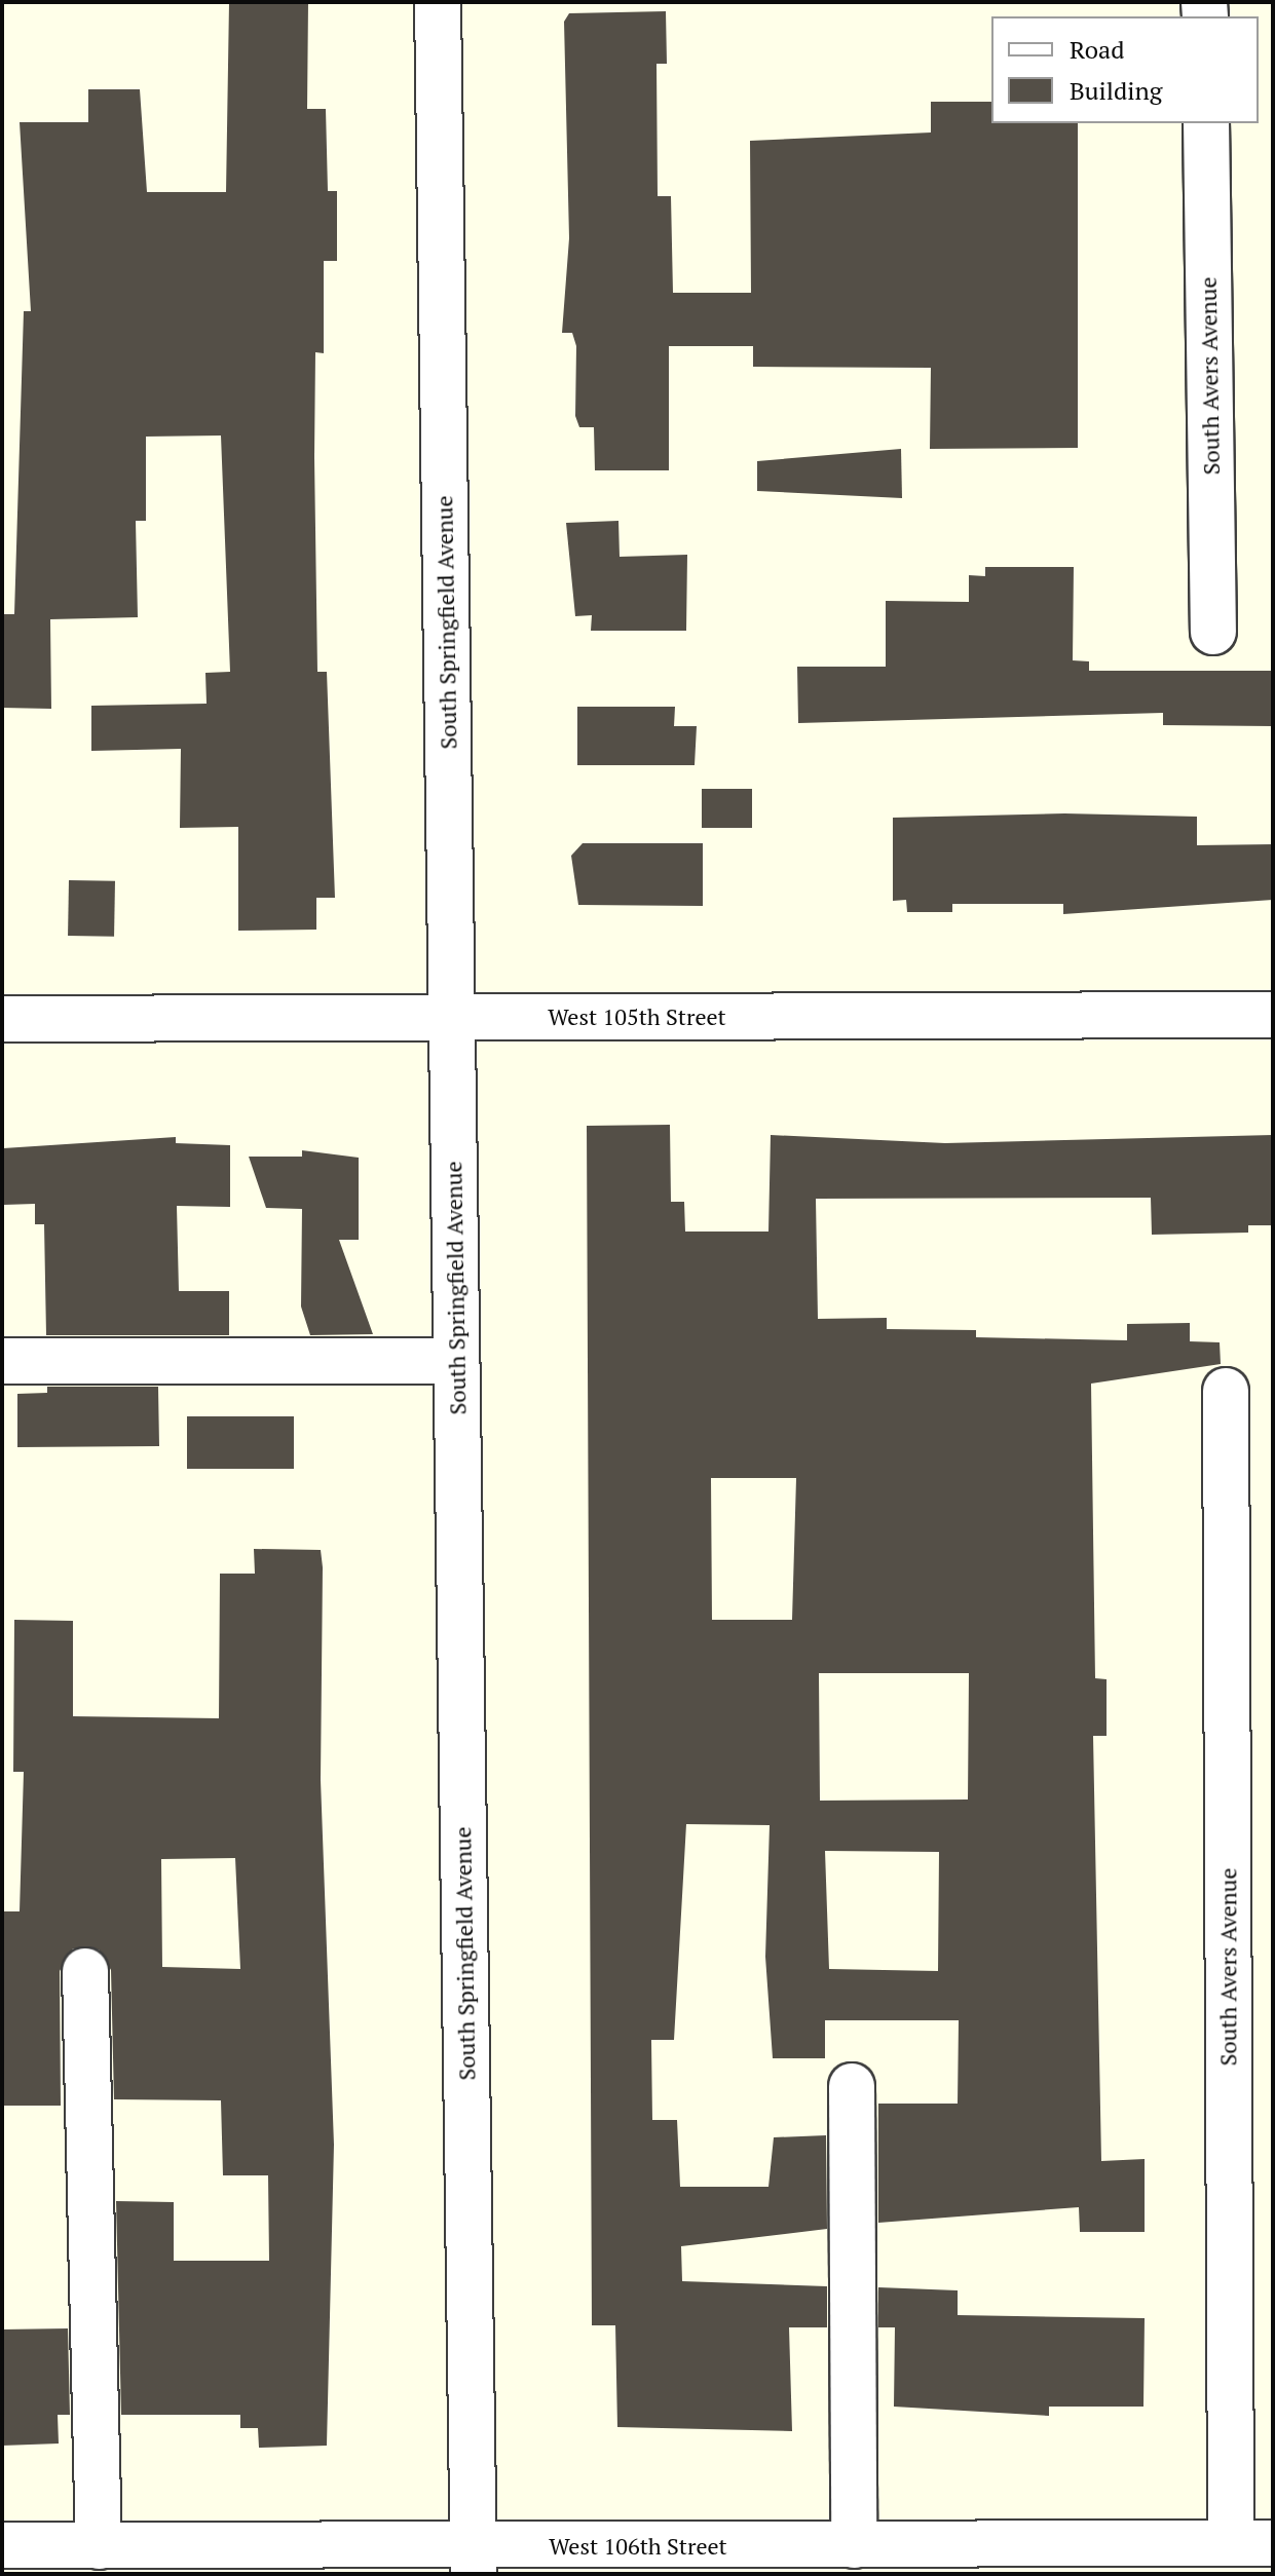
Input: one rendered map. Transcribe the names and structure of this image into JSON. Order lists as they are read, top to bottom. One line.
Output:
{"streets":{"street":["South Avers Avenue","South Springfield Avenue","West 105th Street","West 106th Street"]},"crossings":[["South Avers Avenue","West 106th Street"],["South Springfield Avenue","West 105th Street"],["South Springfield Avenue","West 106th Street"]],"legend":["Road","Building"]}
